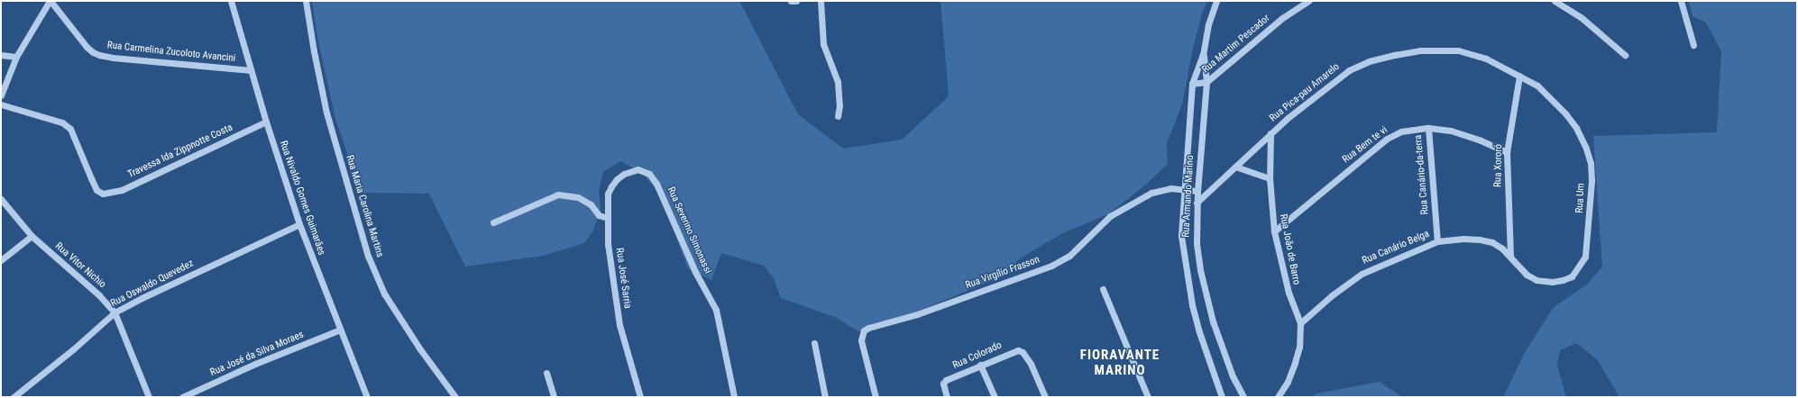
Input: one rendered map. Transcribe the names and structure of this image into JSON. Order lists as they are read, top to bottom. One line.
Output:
{"streets":{"street":["Rua Martim Pescador","Rua Carmelina Zucoloto Avancini","Rua Pica-pau Amarelo","Rua Bem te vi","Travessa Ida Zippnotte Costa","Rua Xororó","Rua Canário-da-terra","Rua Armando Marino","Rua Nivaldo Gomes Guimarães","Rua Um","Rua Maria Carolina Martins","Rua Severino Simonassi","Rua Canário Belga","Rua João de Barro","Rua Vitor Nichio","Rua Virgílio Frasson","Rua José Sarria","Rua Oswaldo Quevedez","Rua José da Silva Moraes","Rua Colorado"]},"crossings":[["Rua Martim Pescador","Rua Armando Marino"],["Rua Carmelina Zucoloto Avancini","Rua Nivaldo Gomes Guimarães"],["Rua Pica-pau Amarelo","Rua Xororó"],["Rua Pica-pau Amarelo","Rua Armando Marino"],["Rua Pica-pau Amarelo","Rua Um"],["Rua Pica-pau Amarelo","Rua João de Barro"],["Rua Bem te vi","Rua Xororó"],["Rua Bem te vi","Rua Canário-da-terra"],["Rua Bem te vi","Rua João de Barro"],["Travessa Ida Zippnotte Costa","Rua Nivaldo Gomes Guimarães"],["Rua Xororó","Rua Canário Belga"],["Rua Canário-da-terra","Rua Canário Belga"],["Rua Armando Marino","Rua Virgílio Frasson"],["Rua Nivaldo Gomes Guimarães","Rua Oswaldo Quevedez"],["Rua Nivaldo Gomes Guimarães","Rua José da Silva Moraes"],["Rua Um","Rua Canário Belga"],["Rua Severino Simonassi","Rua José Sarria"],["Rua Canário Belga","Rua João de Barro"],["Rua Vitor Nichio","Rua Oswaldo Quevedez"]],"districts":["FIORAVANTE MARINO"]}
